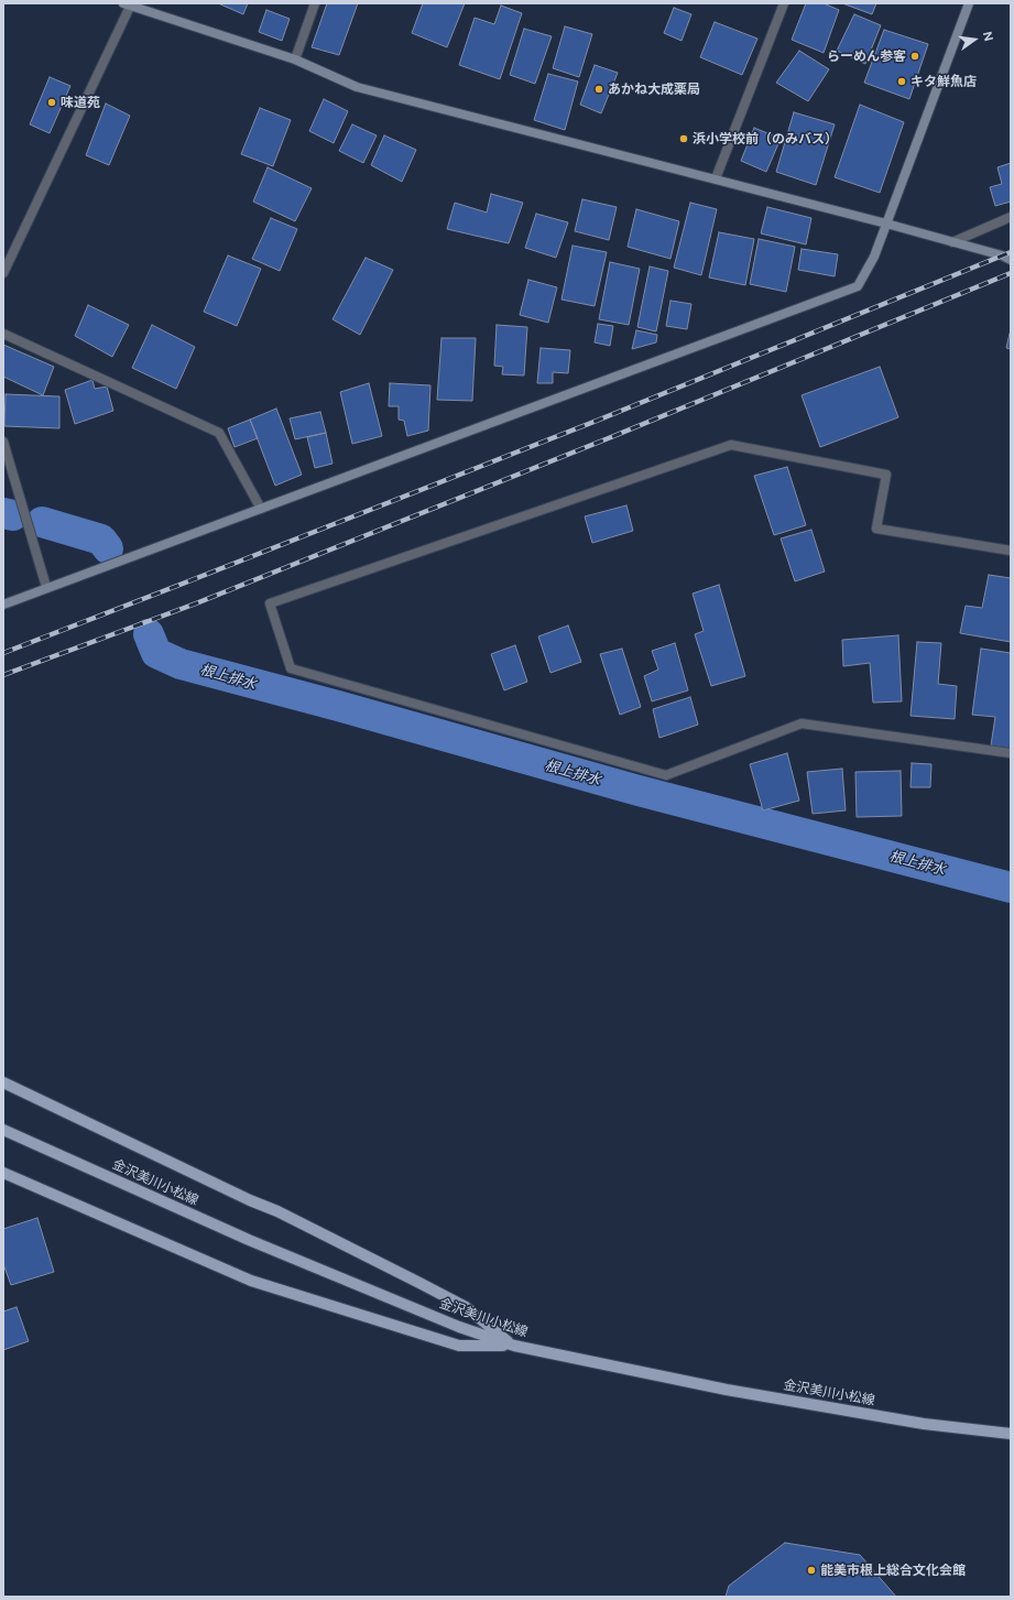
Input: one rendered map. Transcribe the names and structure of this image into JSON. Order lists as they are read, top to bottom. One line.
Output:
{"streets":{"main road":["金沢美川小松線"]},"water":["根上排水"],"places":["らーめん参客","キタ鮮魚店","あかね大成薬局","味道苑","浜小学校前（のみバス）","能美市根上総合文化会館"],"north":"right"}
